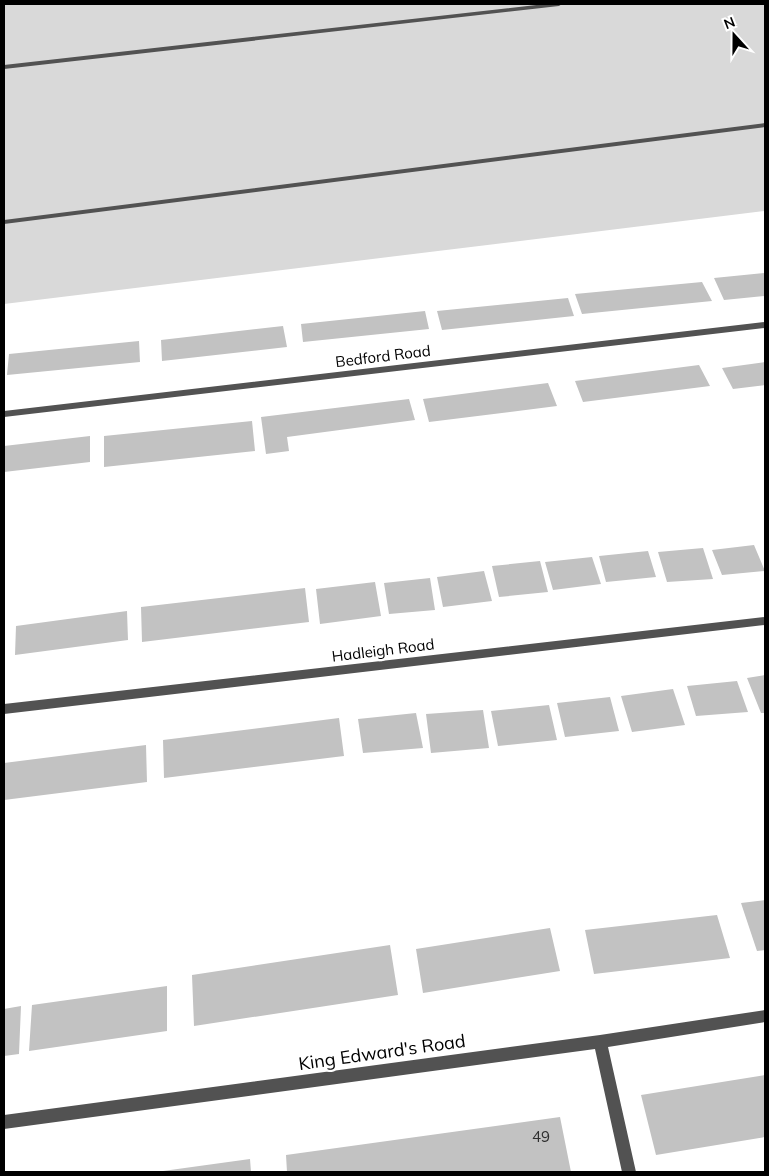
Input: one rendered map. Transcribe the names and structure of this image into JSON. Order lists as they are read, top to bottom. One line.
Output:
{"streets":{"street":["Bedford Road","Hadleigh Road","King Edward's Road"]},"house_numbers":["49"],"north":"top"}
